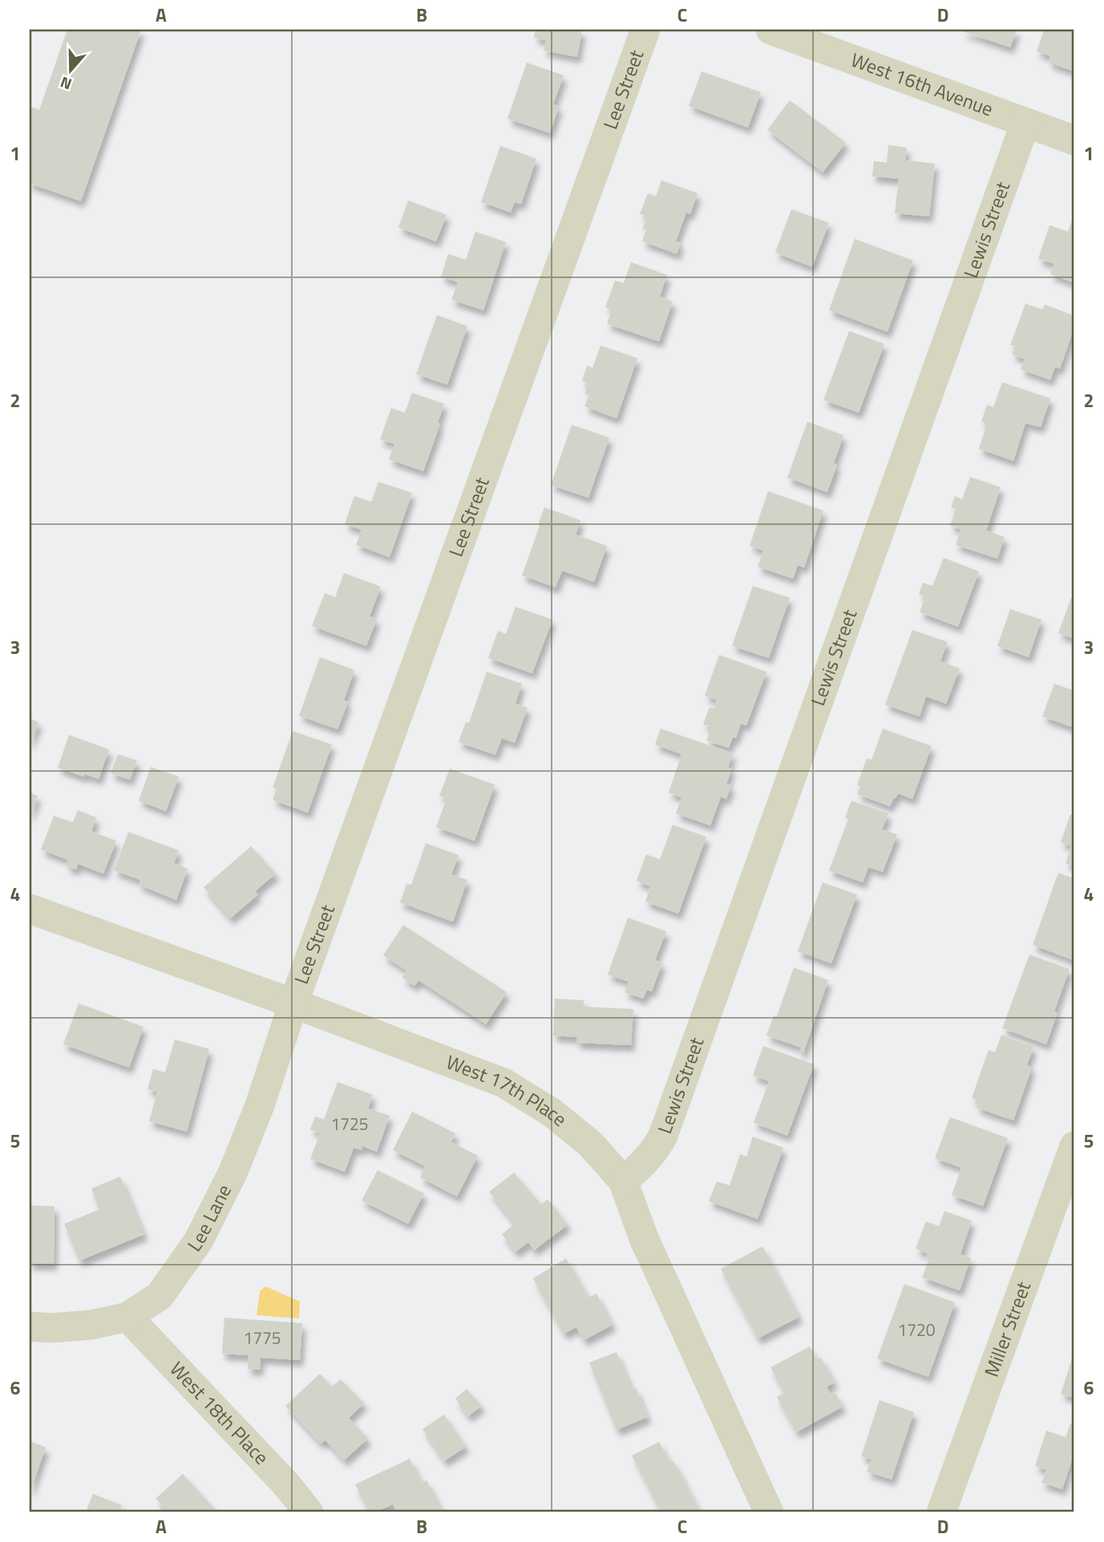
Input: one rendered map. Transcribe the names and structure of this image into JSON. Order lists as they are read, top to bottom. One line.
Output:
{"streets":{"street":["West 16th Avenue","Lee Street","Lewis Street","West 17th Place","Lee Lane","Miller Street","West 18th Place"]},"crossings":[["West 16th Avenue","Lewis Street"],["Lee Street","West 17th Place"],["Lee Street","Lee Lane"],["Lewis Street","West 17th Place"],["West 17th Place","Lee Lane"],["Lee Lane","West 18th Place"]],"house_numbers":["1725","1720","1775"],"north":"bottom","grid":{"columns":["A","B","C","D"],"rows":["1","2","3","4","5","6"]}}
